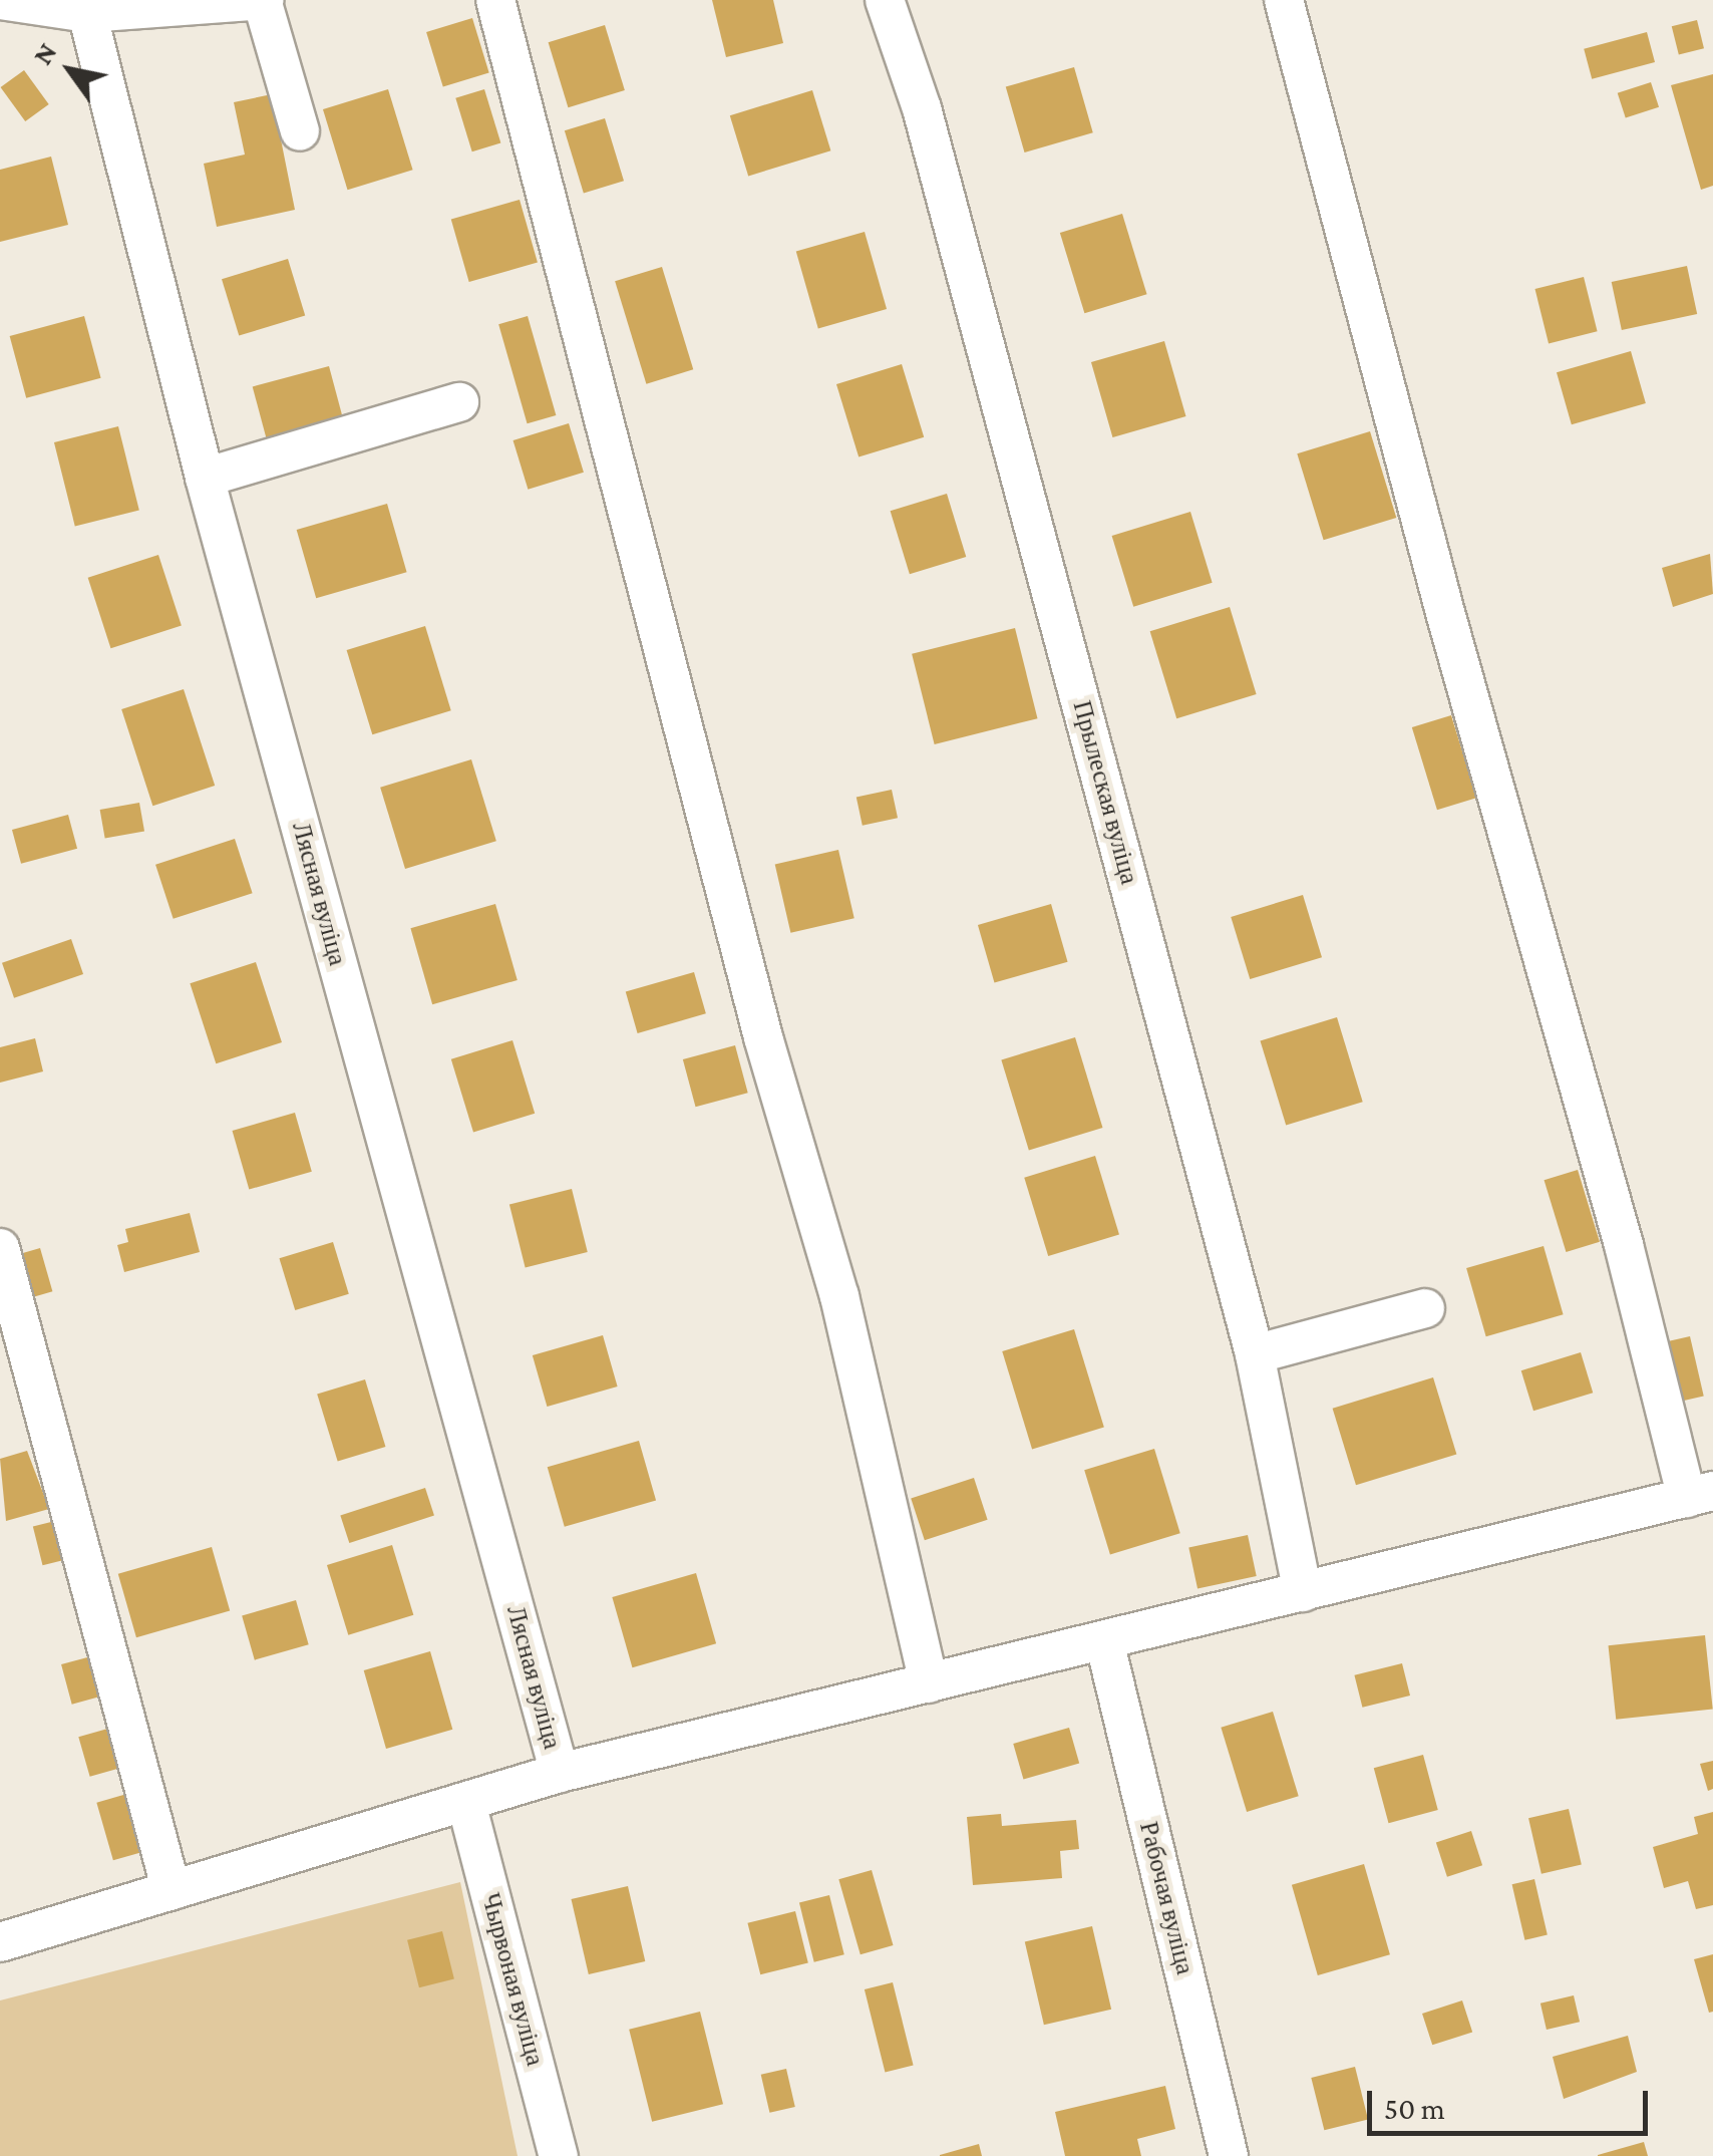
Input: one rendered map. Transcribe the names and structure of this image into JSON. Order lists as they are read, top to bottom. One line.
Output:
{"streets":{"street":["Прылеская вуліца","Лясная вуліца","Рабочая вуліца","Чырвоная вуліца"]},"scale_bar":"50 m","north":"top left"}
